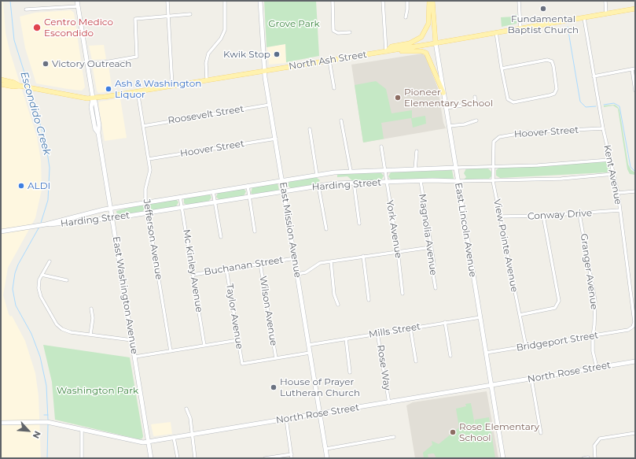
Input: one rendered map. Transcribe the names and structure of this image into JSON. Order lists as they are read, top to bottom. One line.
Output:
{"streets":{"main road":["North Ash Street","East Lincoln Avenue"],"street":["Roosevelt Street","Hoover Street","Kent Avenue","Harding Street","Conway Drive","York Avenue","East Mission Avenue","Magnolia Avenue","Jefferson Avenue","View Pointe Avenue","Buchanan Street","Mc Kinley Avenue","Granger Avenue","East Washington Avenue","Wilson Avenue","Taylor Avenue","Mills Street","Bridgeport Street","Rose Way","North Rose Street"]},"crossings":[["North Ash Street","Kent Avenue"],["North Ash Street","East Mission Avenue"],["North Ash Street","East Lincoln Avenue"],["North Ash Street","Jefferson Avenue"],["North Ash Street","East Washington Avenue"],["Roosevelt Street","East Mission Avenue"],["Roosevelt Street","Jefferson Avenue"],["Hoover Street","Kent Avenue"],["Hoover Street","East Mission Avenue"],["Hoover Street","Jefferson Avenue"],["Hoover Street","View Pointe Avenue"],["Kent Avenue","Harding Street"],["Kent Avenue","Conway Drive"],["Kent Avenue","Bridgeport Street"],["Harding Street","York Avenue"],["Harding Street","East Mission Avenue"],["Harding Street","East Lincoln Avenue"],["Harding Street","Magnolia Avenue"],["Harding Street","Jefferson Avenue"],["Harding Street","View Pointe Avenue"],["Harding Street","Mc Kinley Avenue"],["Harding Street","East Washington Avenue"],["Conway Drive","View Pointe Avenue"],["Conway Drive","Granger Avenue"],["East Mission Avenue","Buchanan Street"],["East Mission Avenue","Mills Street"],["East Mission Avenue","North Rose Street"],["East Lincoln Avenue","Mills Street"],["East Lincoln Avenue","Bridgeport Street"],["East Lincoln Avenue","North Rose Street"],["View Pointe Avenue","Bridgeport Street"],["Buchanan Street","Mc Kinley Avenue"],["Buchanan Street","Wilson Avenue"],["Buchanan Street","Taylor Avenue"],["Granger Avenue","Bridgeport Street"],["Granger Avenue","North Rose Street"],["East Washington Avenue","North Rose Street"],["Wilson Avenue","Taylor Avenue"],["Mills Street","Rose Way"],["Rose Way","North Rose Street"]],"water":["Escondido Creek"],"parks":["Grove Park","Washington Park"],"places":["Fundamental Baptist Church","Centro Medico Escondido","Kwik Stop","Victory Outreach","Ash & Washington Liquor","Pioneer Elementary School","ALDI","House of Prayer Lutheran Church","Rose Elementary School"],"north":"bottom right"}
